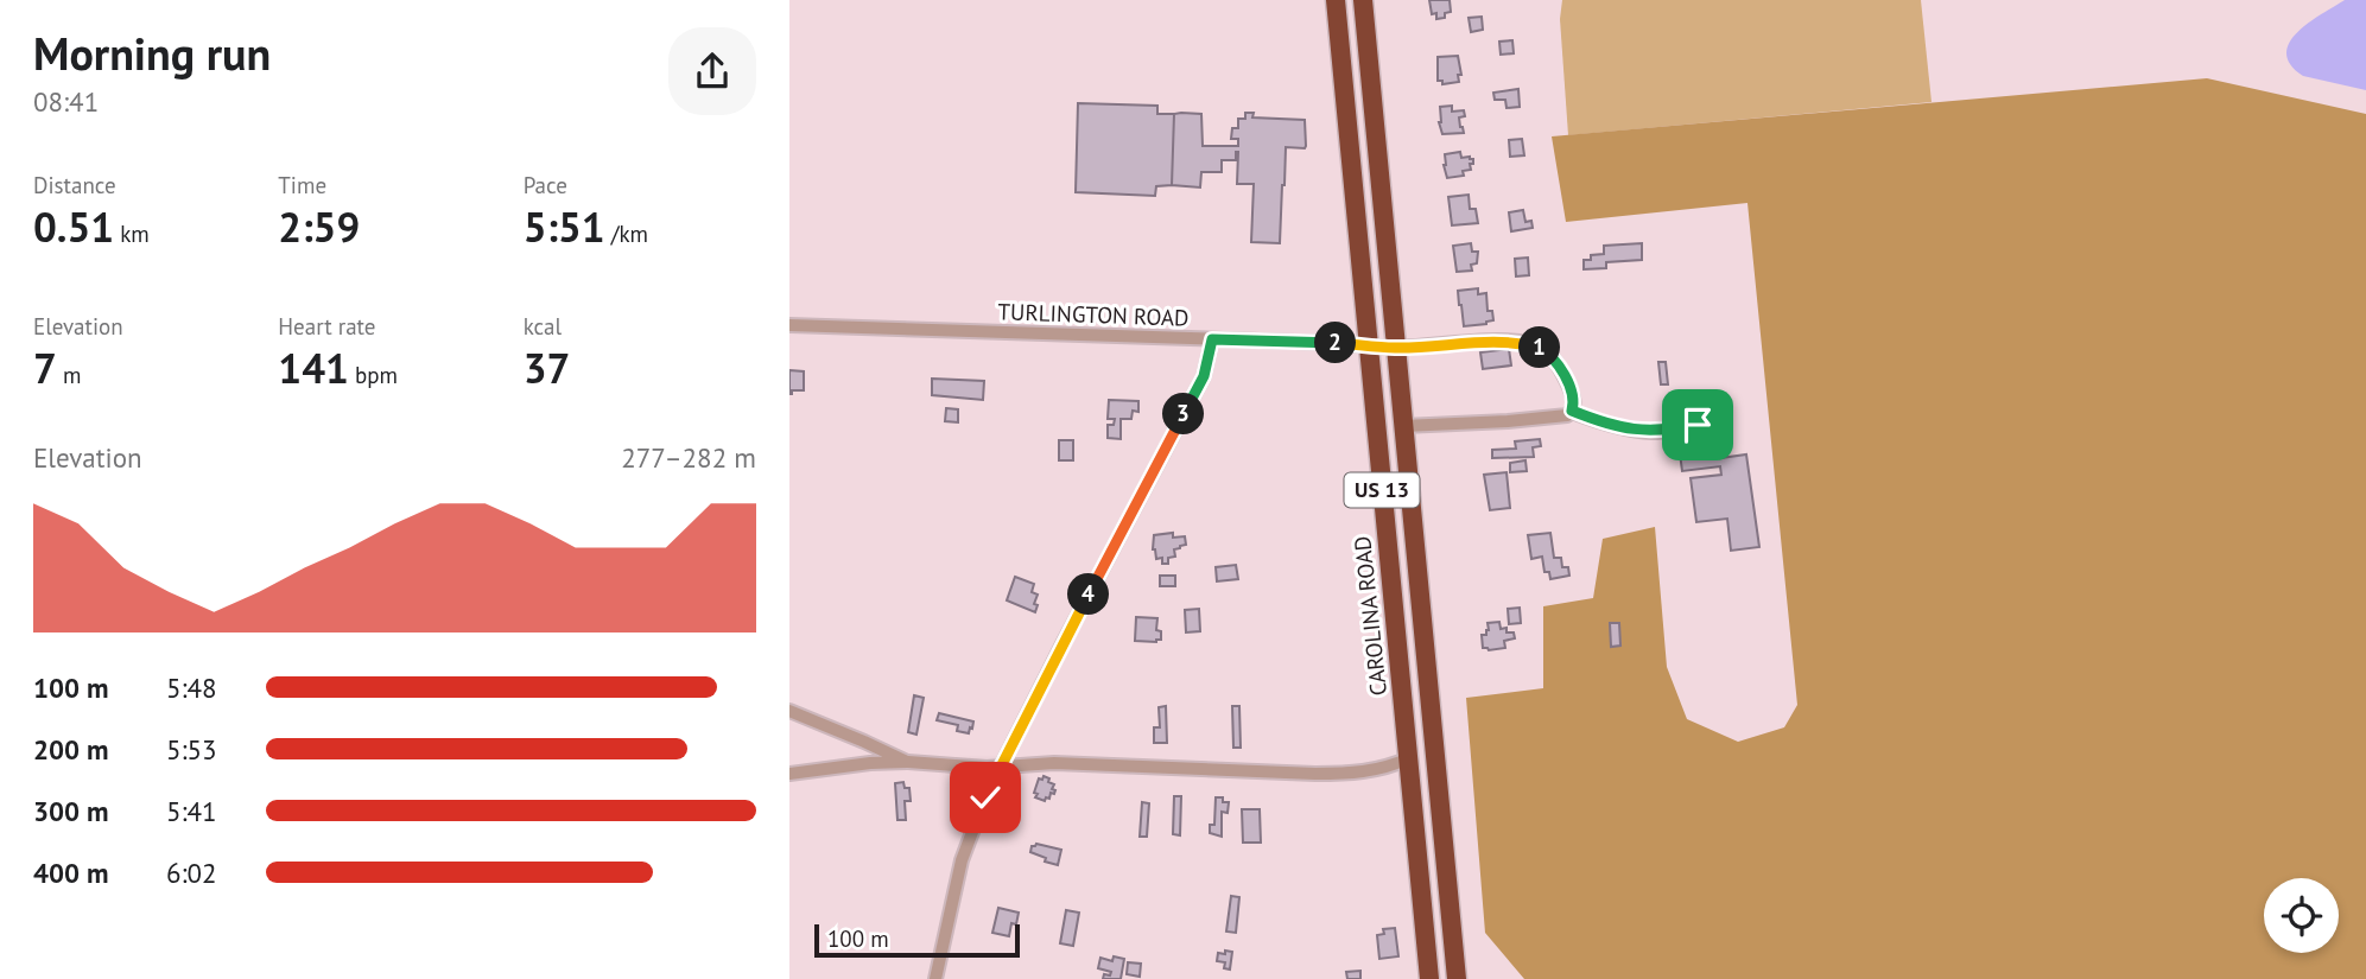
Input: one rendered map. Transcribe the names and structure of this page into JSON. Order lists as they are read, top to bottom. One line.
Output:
{"streets":{"highway":["US 13","CAROLINA ROAD"],"street":["TURLINGTON ROAD"]},"crossings":[["TURLINGTON ROAD","US 13"],["TURLINGTON ROAD","CAROLINA ROAD"]],"scale_bar":"100 m","page":{"heading":["Morning run","08:41"],"stats":[["Distance","0.51 km"],["Time","2:59"],["Pace","5:51 /km"],["Elevation","7 m"],["Heart rate","141 bpm"],["kcal","37"]],"pins":["2","1","3","4"],"chart":["Elevation","277–282 m"],"list":[{"name":"100 m","note":"5:48"},{"name":"200 m","note":"5:53"},{"name":"300 m","note":"5:41"},{"name":"400 m","note":"6:02"}],"scale":"100 m"}}
